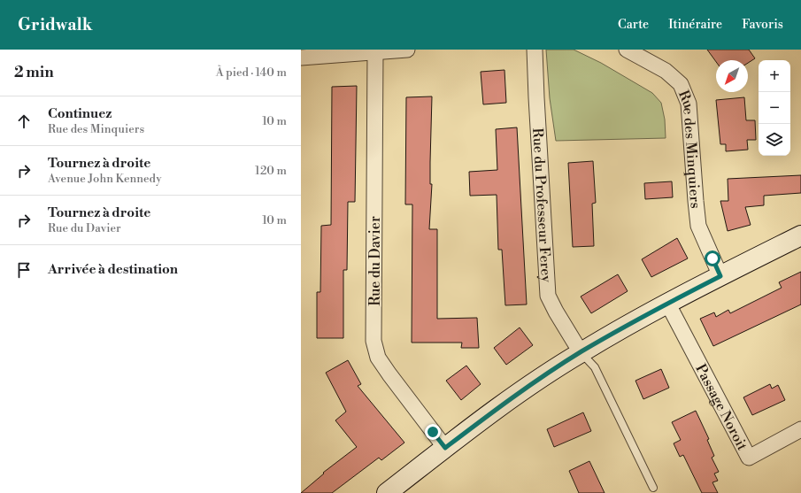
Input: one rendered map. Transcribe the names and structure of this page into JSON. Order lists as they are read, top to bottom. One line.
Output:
{"streets":{"street":["Rue des Minquiers","Rue du Professeur Ferey","Rue du Davier","Passage Noroit"]},"north":"bottom left","page":{"header":"Gridwalk","nav":["Carte","Itinéraire","Favoris"],"heading":["2 min","À pied · 140 m"],"map_buttons":["+","−"],"list":[["Continuez","Rue des Minquiers","10 m"],["Tournez à droite","Avenue John Kennedy","120 m"],["Tournez à droite","Rue du Davier","10 m"],"Arrivée à destination"]}}
